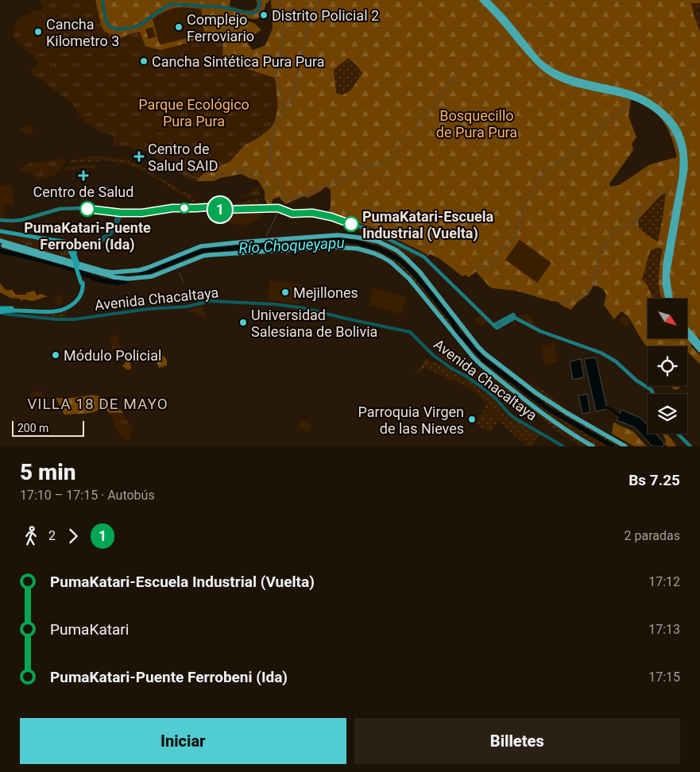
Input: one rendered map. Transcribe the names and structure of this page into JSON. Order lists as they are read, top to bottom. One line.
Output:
{"streets":{"main road":["Avenida Chacaltaya"]},"districts":["VILLA 18 DE MAYO"],"water":["Río Choqueyapu"],"parks":["Parque Ecológico Pura Pura","Bosquecillo de Pura Pura"],"places":{"other":["Distrito Policial 2","Complejo Ferroviario","Cancha Kilometro 3","Cancha Sintética Pura Pura","PumaKatari-Puente Ferrobeni (Ida)","PumaKatari-Escuela Industrial (Vuelta)","Mejillones","Universidad Salesiana de Bolivia","Módulo Policial","Parroquia Virgen de las Nieves"],"health":["Centro de Salud SAID","Centro de Salud"]},"lines":["bus line 1"],"scale_bar":"200 m","north":"bottom right","page":{"on_map":"1","scale":"200 m","heading":["5 min","17:10 – 17:15 · Autobús","Bs 7.25"],"legs":["2","1","2 paradas"],"list":[{"name":"PumaKatari-Escuela Industrial (Vuelta)","value":"17:12"},{"name":"PumaKatari","value":"17:13"},{"name":"PumaKatari-Puente Ferrobeni (Ida)","value":"17:15"}],"buttons":["Iniciar","Billetes"]}}
